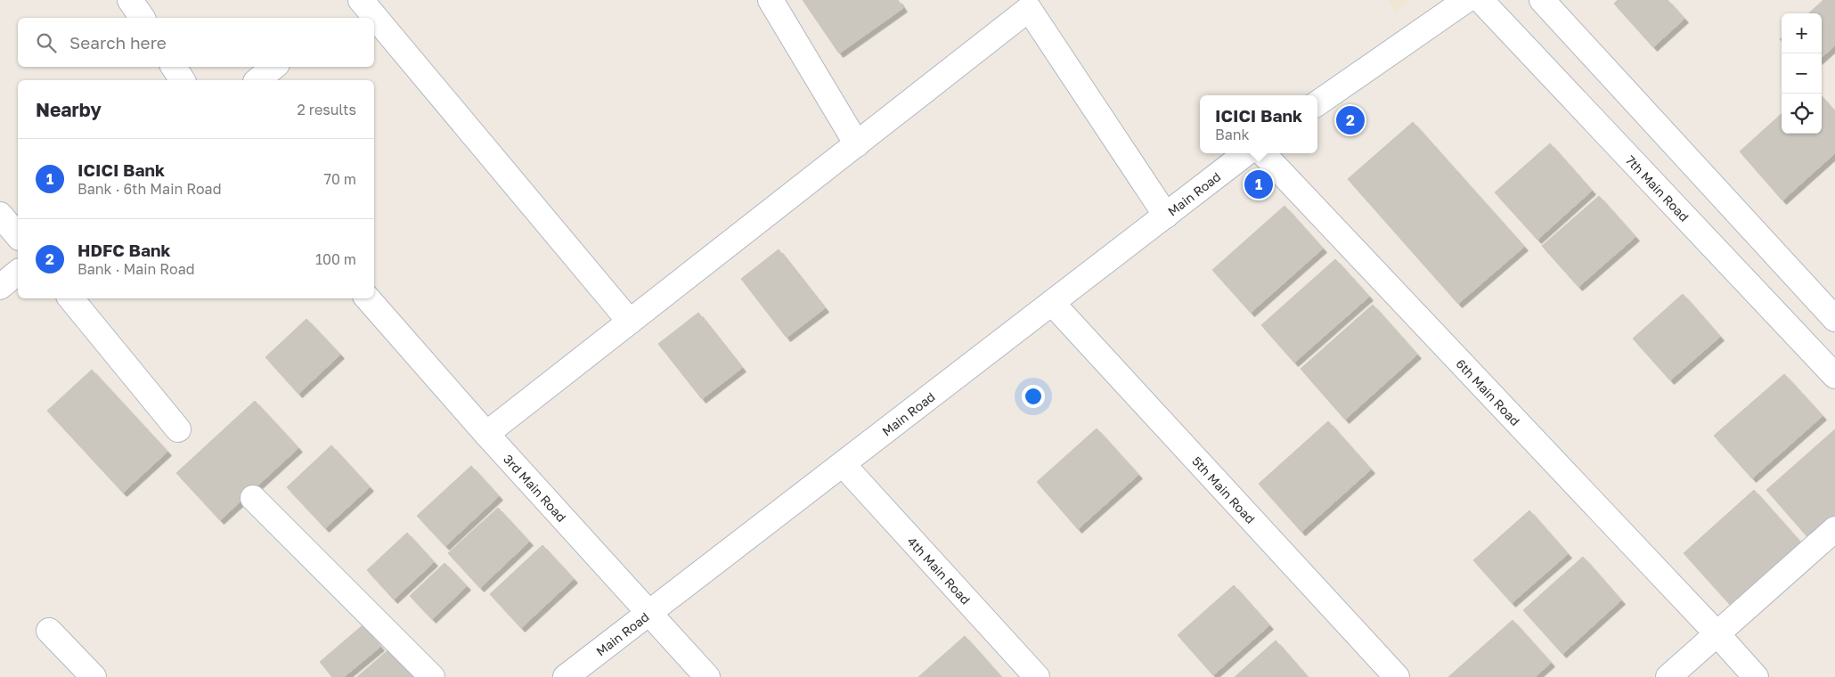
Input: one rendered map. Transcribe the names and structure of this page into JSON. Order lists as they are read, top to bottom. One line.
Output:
{"streets":{"street":["7th Main Road","Main Road","6th Main Road","3rd Main Road","5th Main Road","4th Main Road"]},"crossings":[["Main Road","3rd Main Road"],["Main Road","5th Main Road"],["Main Road","4th Main Road"]],"page":{"map_buttons":["+","−"],"search":"Search here","heading":["Nearby","2 results"],"popup":["ICICI Bank","Bank"],"pins":["2","1"],"list":[{"mark":"1","name":"ICICI Bank","note":"Bank · 6th Main Road","value":"70 m"},{"mark":"2","name":"HDFC Bank","note":"Bank · Main Road","value":"100 m"}]}}
